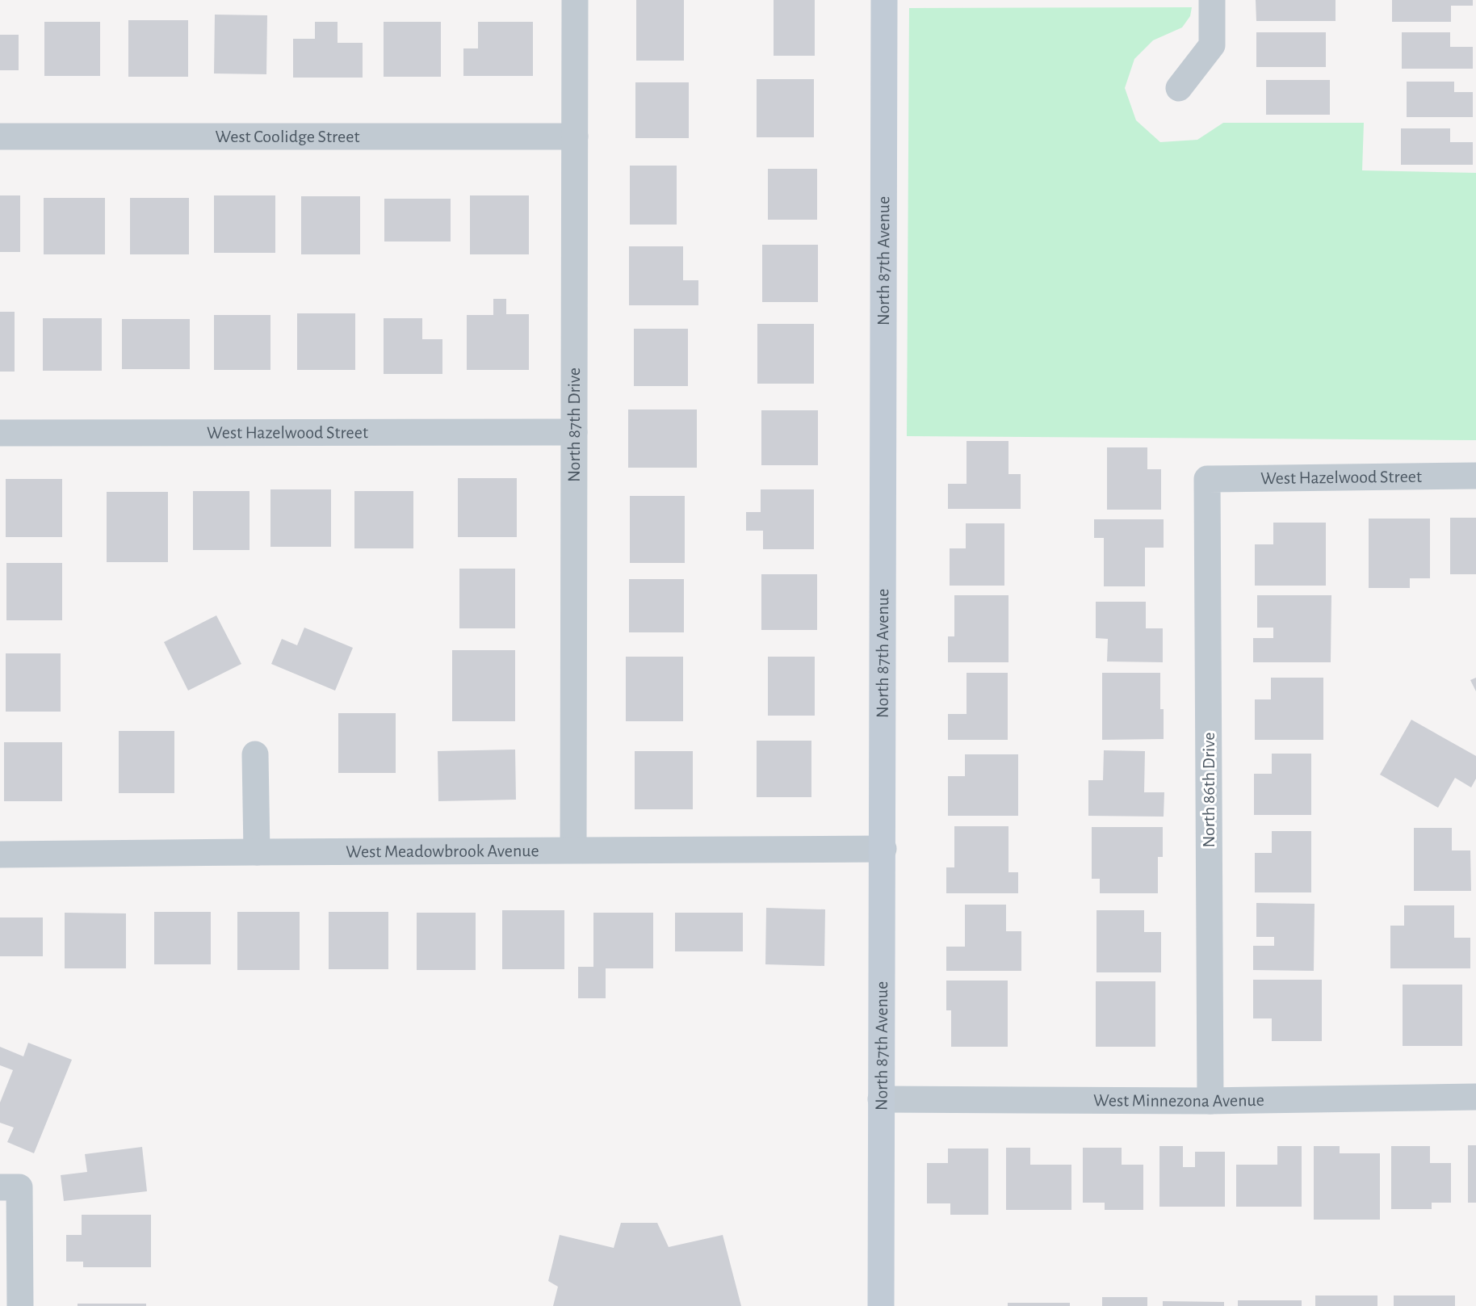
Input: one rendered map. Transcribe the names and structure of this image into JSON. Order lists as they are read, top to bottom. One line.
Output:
{"streets":{"street":["West Coolidge Street","North 87th Avenue","North 87th Drive","West Hazelwood Street","North 86th Drive","West Meadowbrook Avenue","West Minnezona Avenue"]},"crossings":[["West Coolidge Street","North 87th Drive"],["North 87th Avenue","West Meadowbrook Avenue"],["North 87th Avenue","West Minnezona Avenue"],["North 87th Drive","West Hazelwood Street"],["North 87th Drive","West Meadowbrook Avenue"],["West Hazelwood Street","North 86th Drive"],["North 86th Drive","West Minnezona Avenue"]]}
